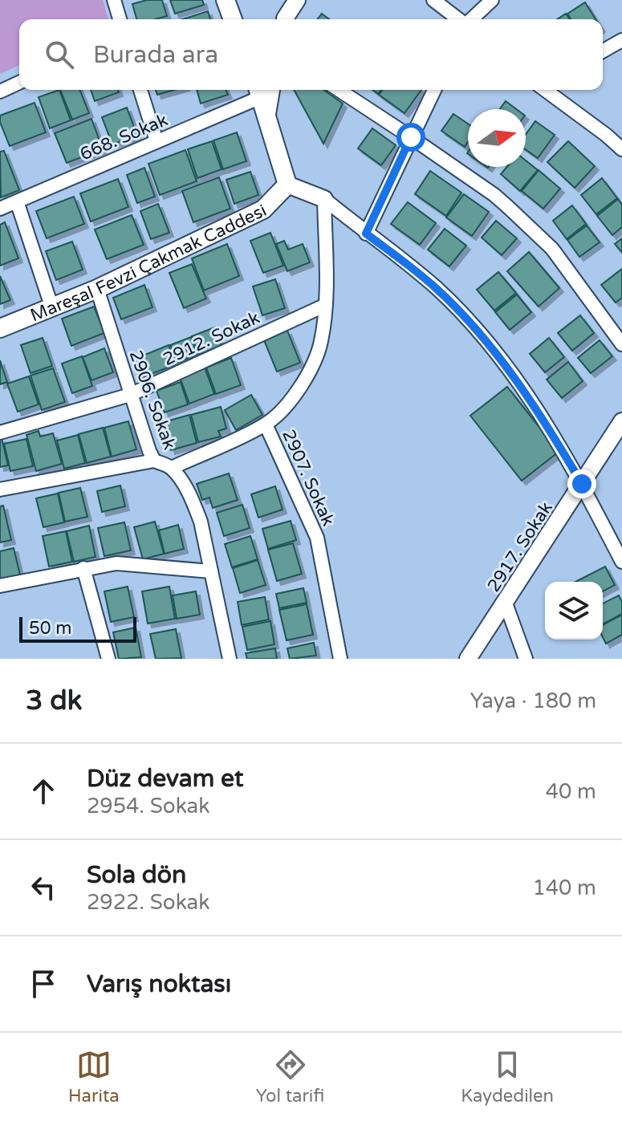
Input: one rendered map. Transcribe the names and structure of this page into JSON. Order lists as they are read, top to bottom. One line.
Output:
{"streets":{"main road":["Mareşal Fevzi Çakmak Caddesi"],"street":["668. Sokak","2912. Sokak","2906. Sokak","2907. Sokak","2917. Sokak"]},"crossings":[["Mareşal Fevzi Çakmak Caddesi","2906. Sokak"],["2912. Sokak","2906. Sokak"]],"scale_bar":"50 m","north":"right","page":{"search":"Burada ara","scale":"50 m","heading":["3 dk","Yaya · 180 m"],"list":[["Düz devam et","2954. Sokak","40 m"],["Sola dön","2922. Sokak","140 m"],"Varış noktası"],"nav":["Harita","Yol tarifi","Kaydedilen"]}}
